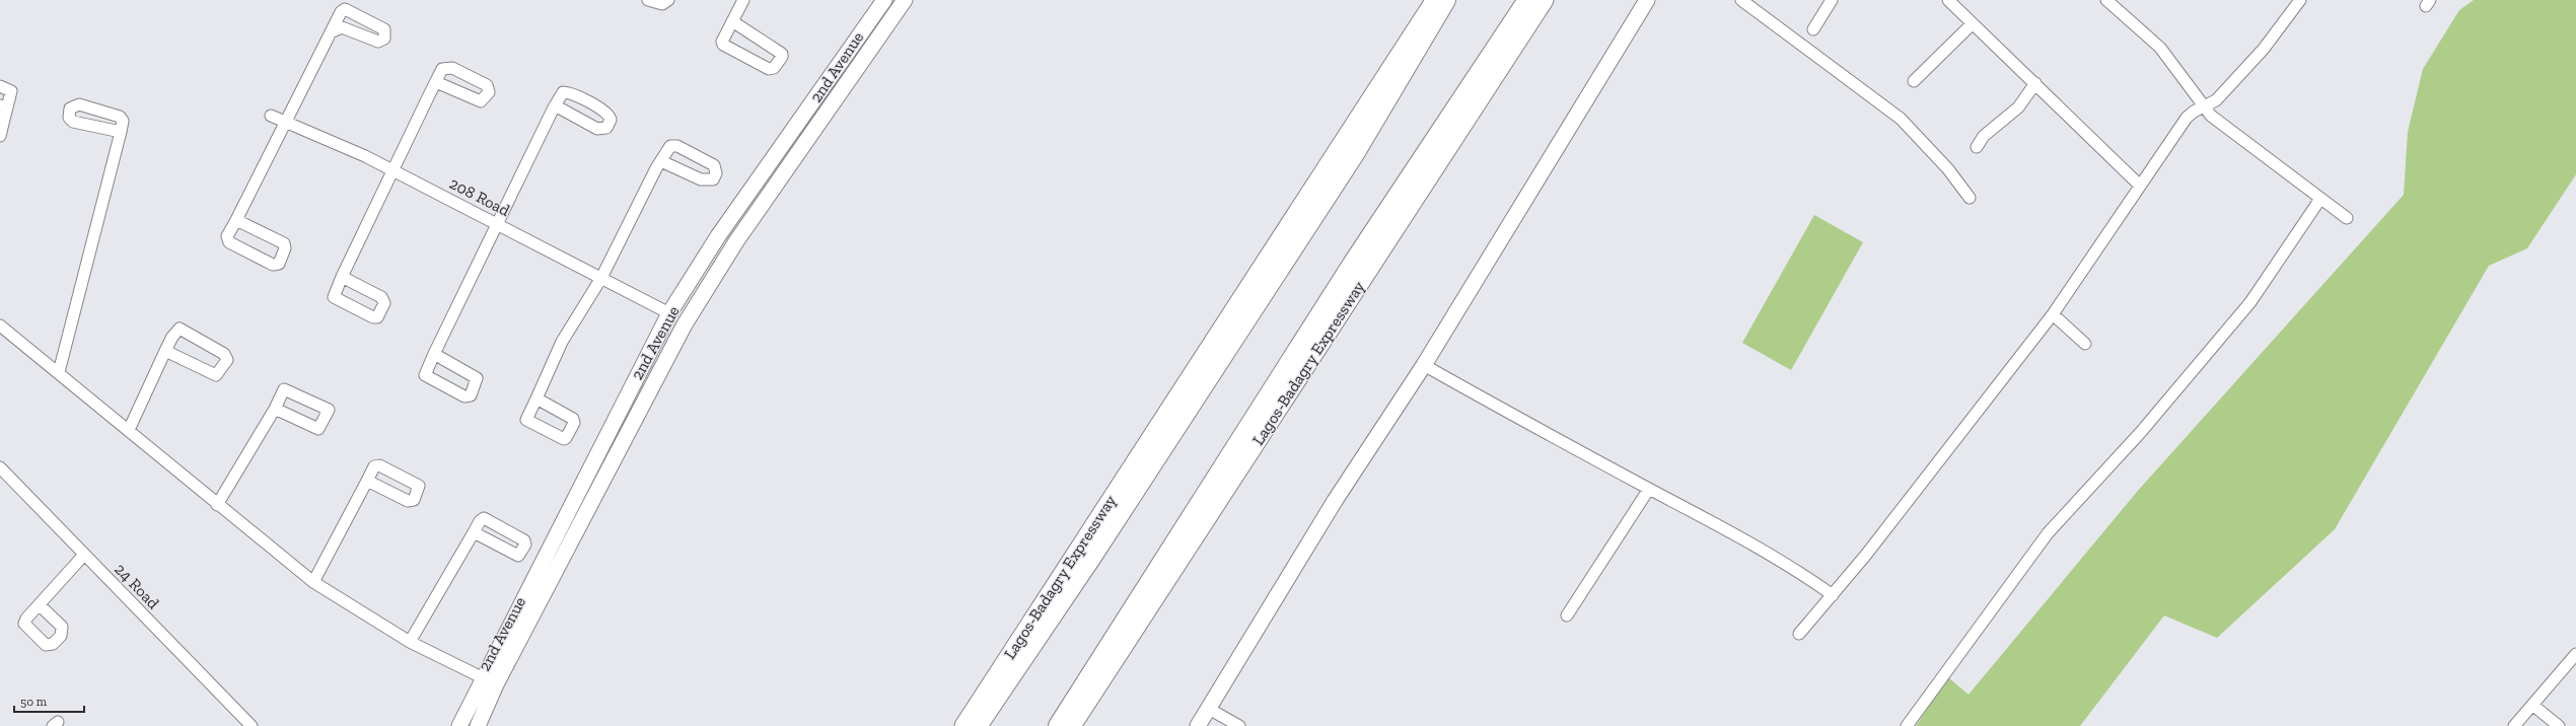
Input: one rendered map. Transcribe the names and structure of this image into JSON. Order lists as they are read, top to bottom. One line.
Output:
{"streets":{"highway":["Lagos-Badagry Expressway"],"street":["2nd Avenue","208 Road","24 Road"]},"crossings":[["2nd Avenue","208 Road"]],"scale_bar":"50 m"}
